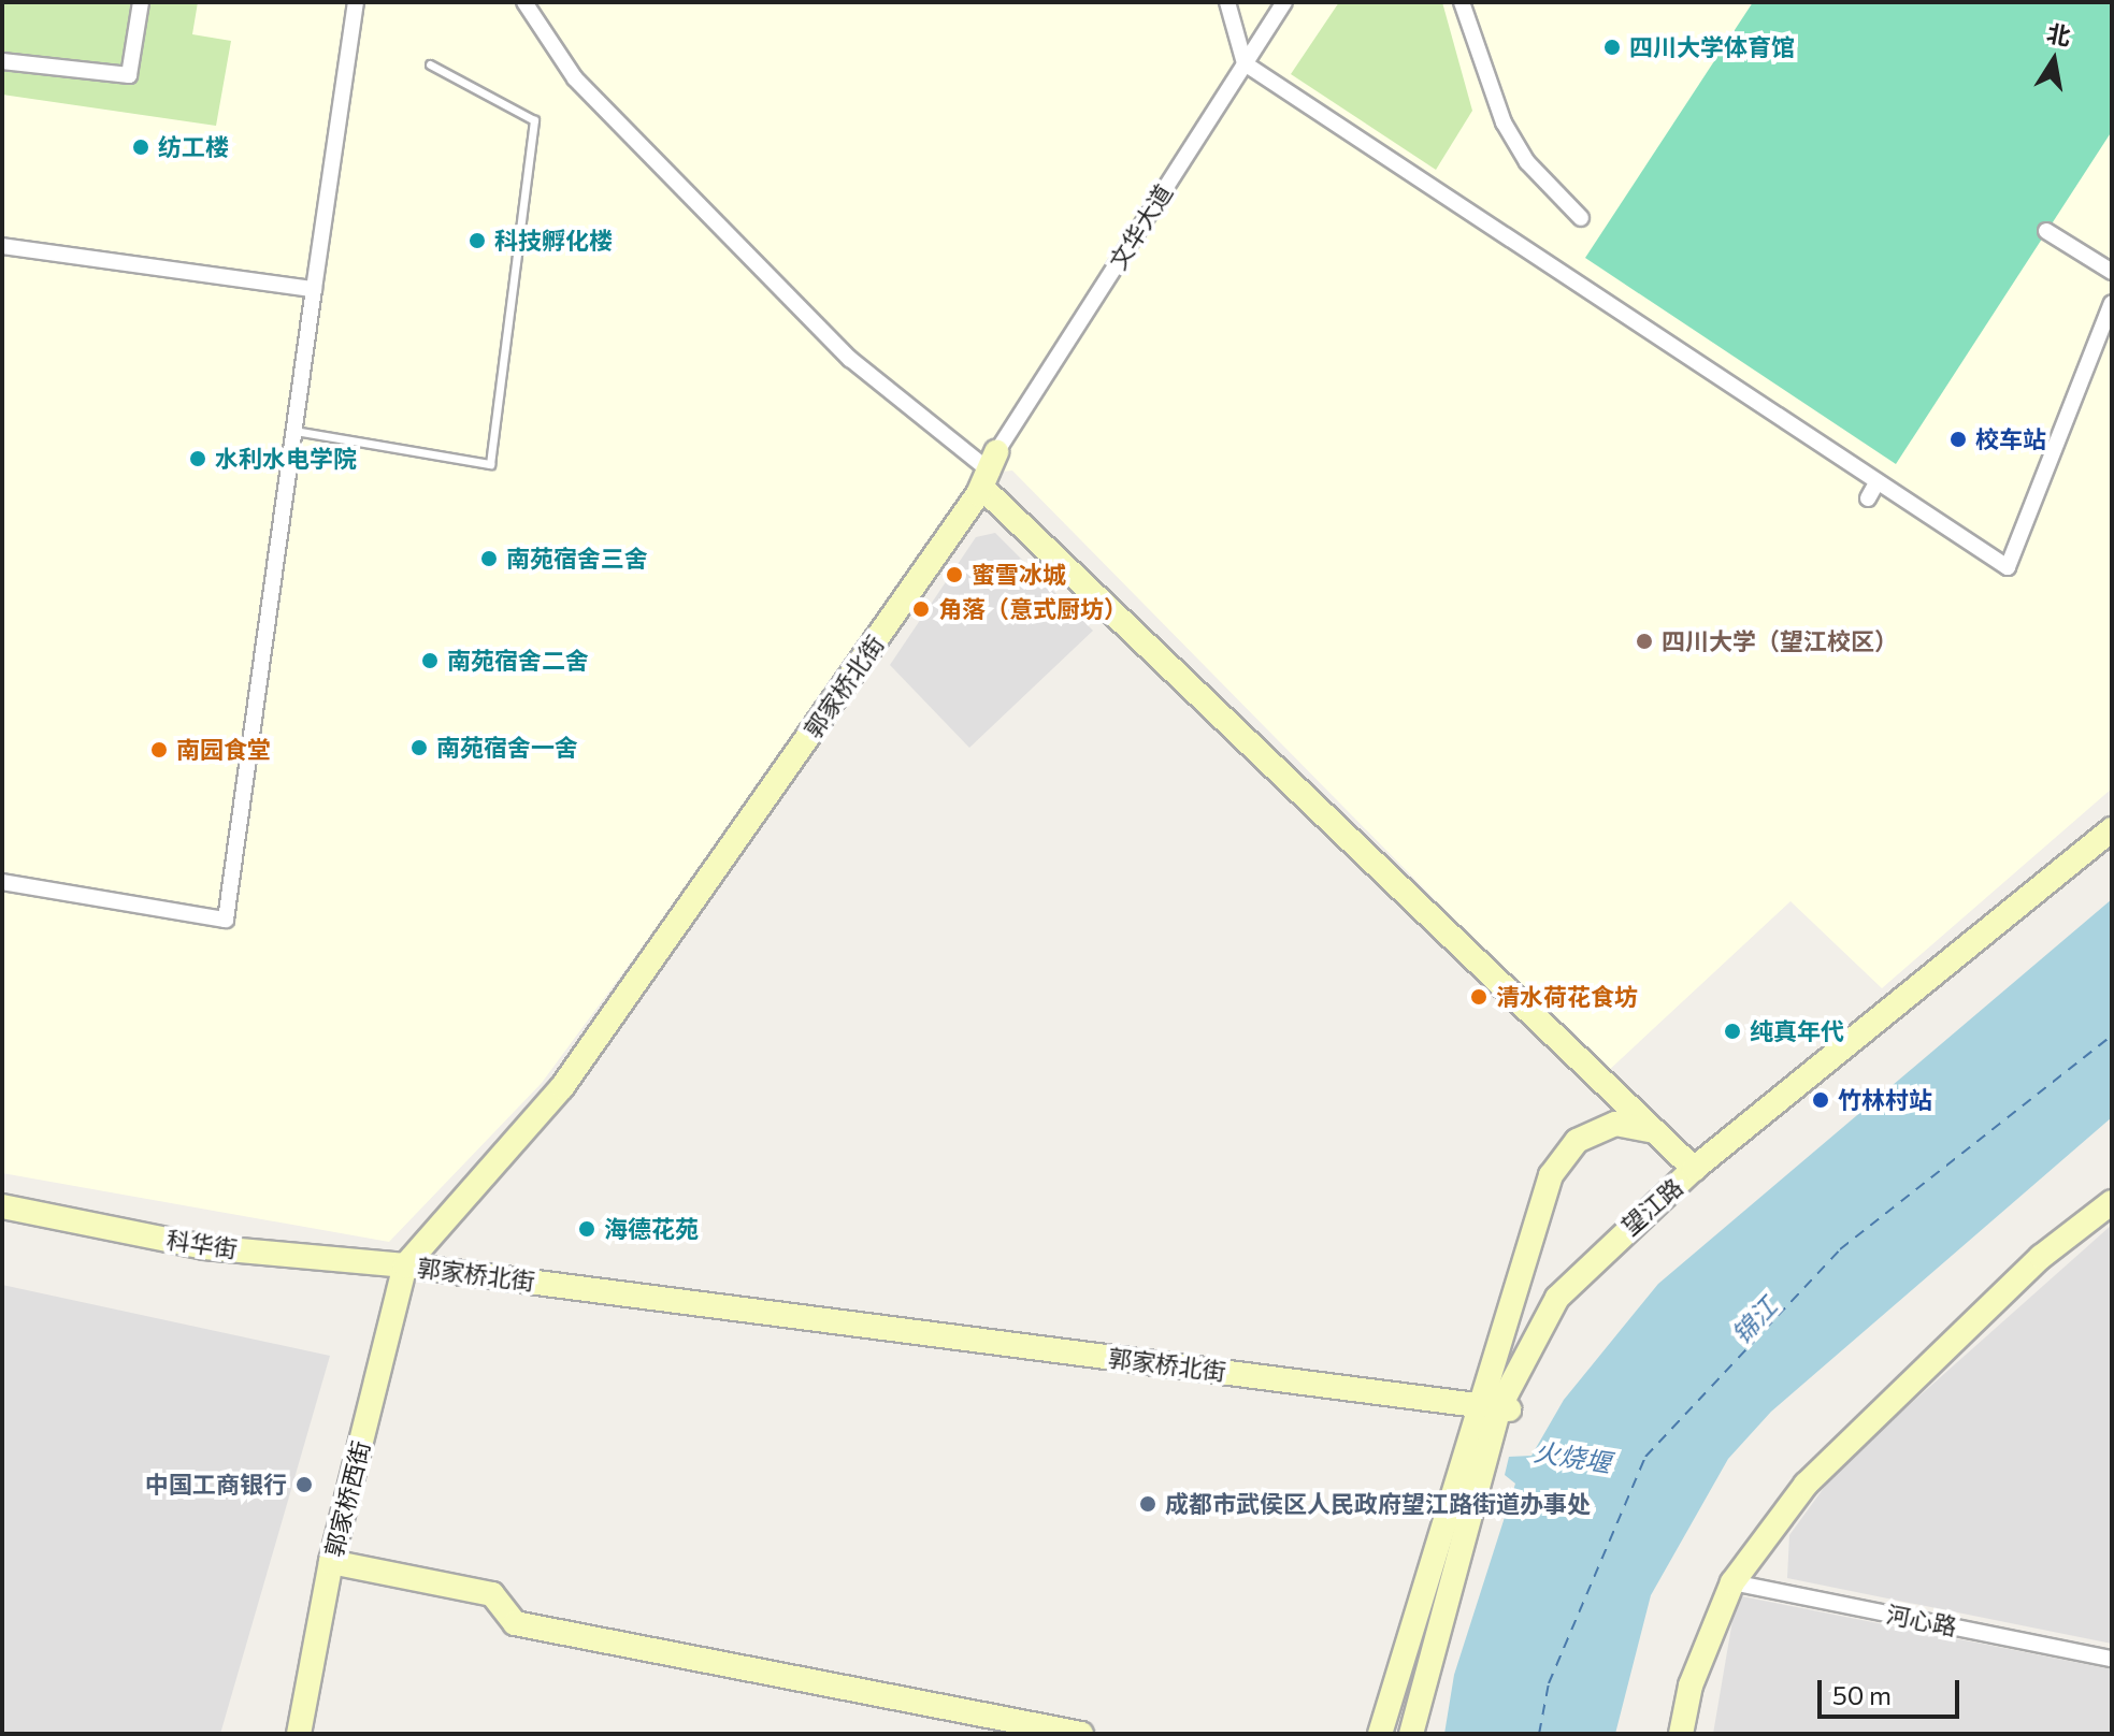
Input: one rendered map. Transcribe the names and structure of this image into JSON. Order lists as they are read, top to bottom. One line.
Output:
{"streets":{"street":["文华大道","郭家桥北街","望江路","科华街","郭家桥西街","河心路"]},"crossings":[["文华大道","郭家桥北街"],["郭家桥北街","望江路"],["郭家桥北街","科华街"],["郭家桥北街","郭家桥西街"],["科华街","郭家桥西街"]],"water":["锦江","火烧堰"],"places":["四川大学体育馆","纺工楼","科技孵化楼","校车站","水利水电学院","南苑宿舍三舍","蜜雪冰城","角落（意式厨坊）","四川大学（望江校区）","南苑宿舍二舍","南苑宿舍一舍","南园食堂","清水荷花食坊","纯真年代","竹林村站","海德花苑","中国工商银行","成都市武侯区人民政府望江路街道办事处"],"scale_bar":"50 m","north":"top"}
